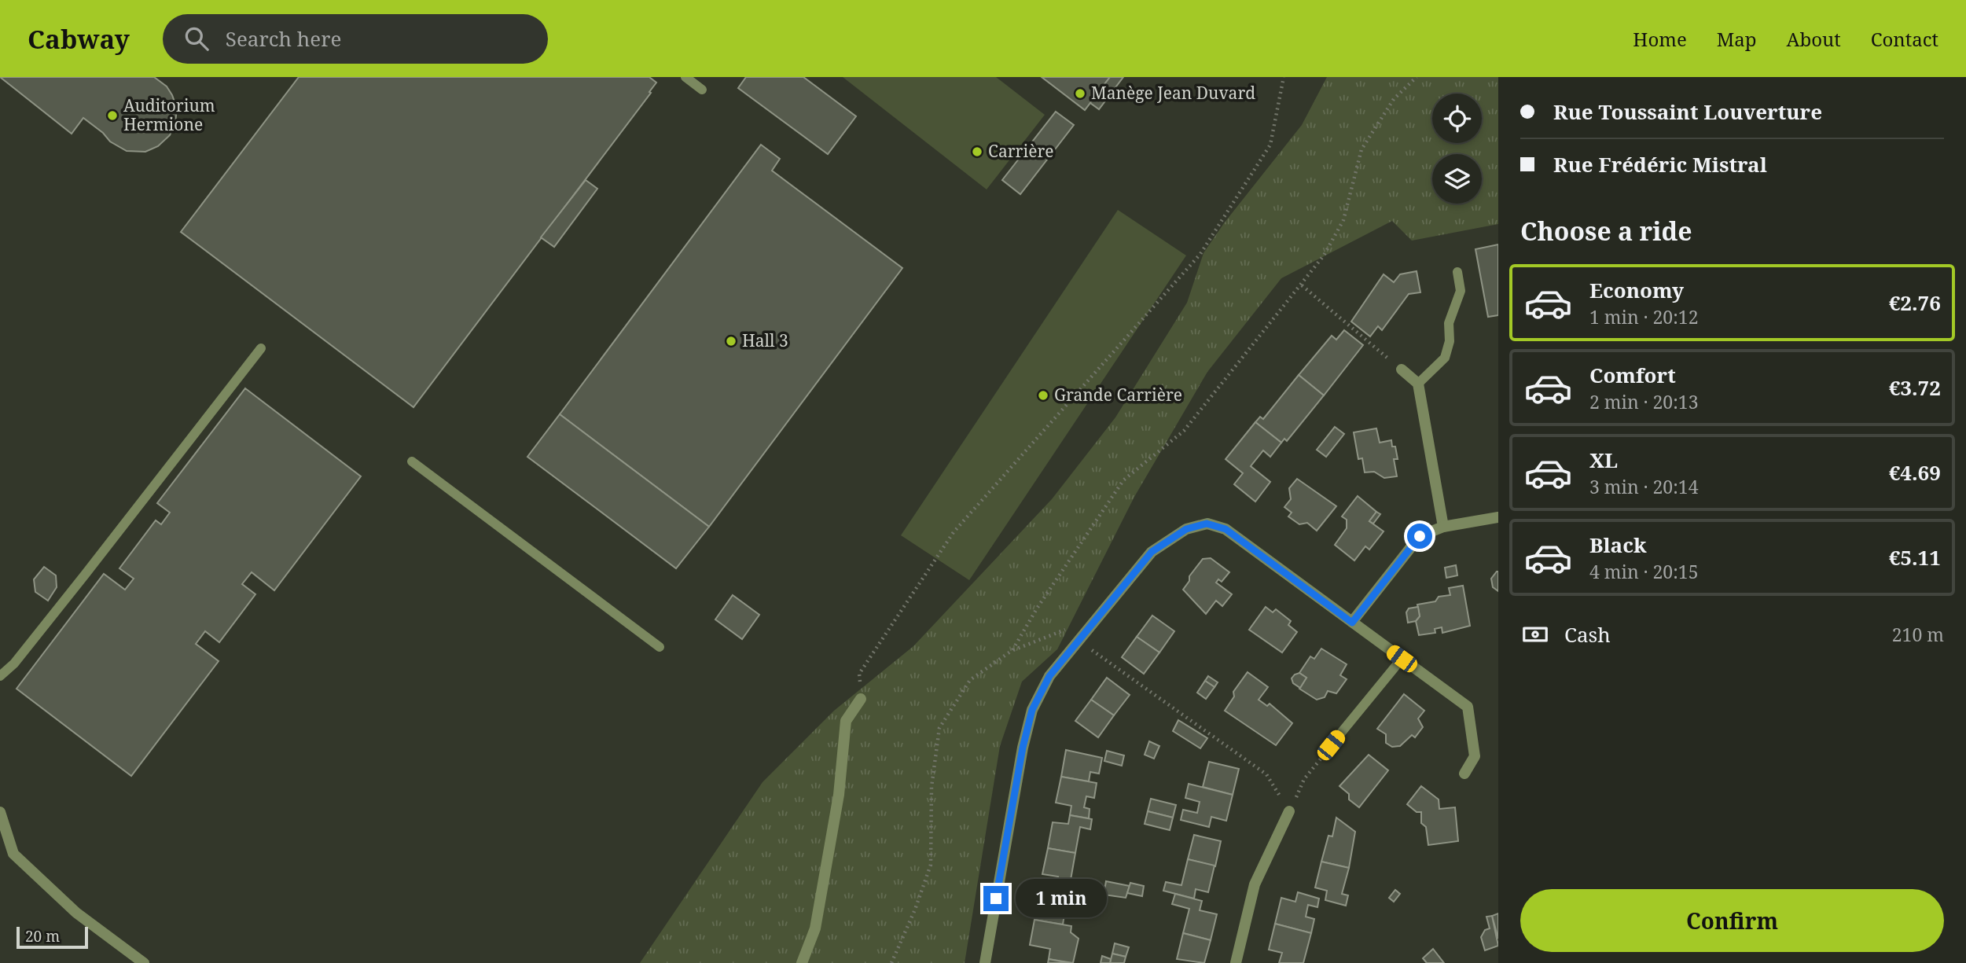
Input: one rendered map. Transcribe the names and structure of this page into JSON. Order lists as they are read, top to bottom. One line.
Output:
{"places":["Manège Jean Duvard","Auditorium Hermione","Carrière","Hall 3","Grande Carrière"],"scale_bar":"20 m","page":{"header":"Cabway","search":"Search here","nav":["Home","Map","About","Contact"],"banner":["Rue Toussaint Louverture","Rue Frédéric Mistral"],"heading":"Choose a ride","list":[{"name":"Economy","note":"1 min · 20:12","value":"€2.76"},{"name":"Comfort","note":"2 min · 20:13","value":"€3.72"},{"name":"XL","note":"3 min · 20:14","value":"€4.69"},{"name":"Black","note":"4 min · 20:15","value":"€5.11"}],"pay":["Cash","210 m"],"buttons":"Confirm","bubble":"1 min","scale":"20 m"}}
